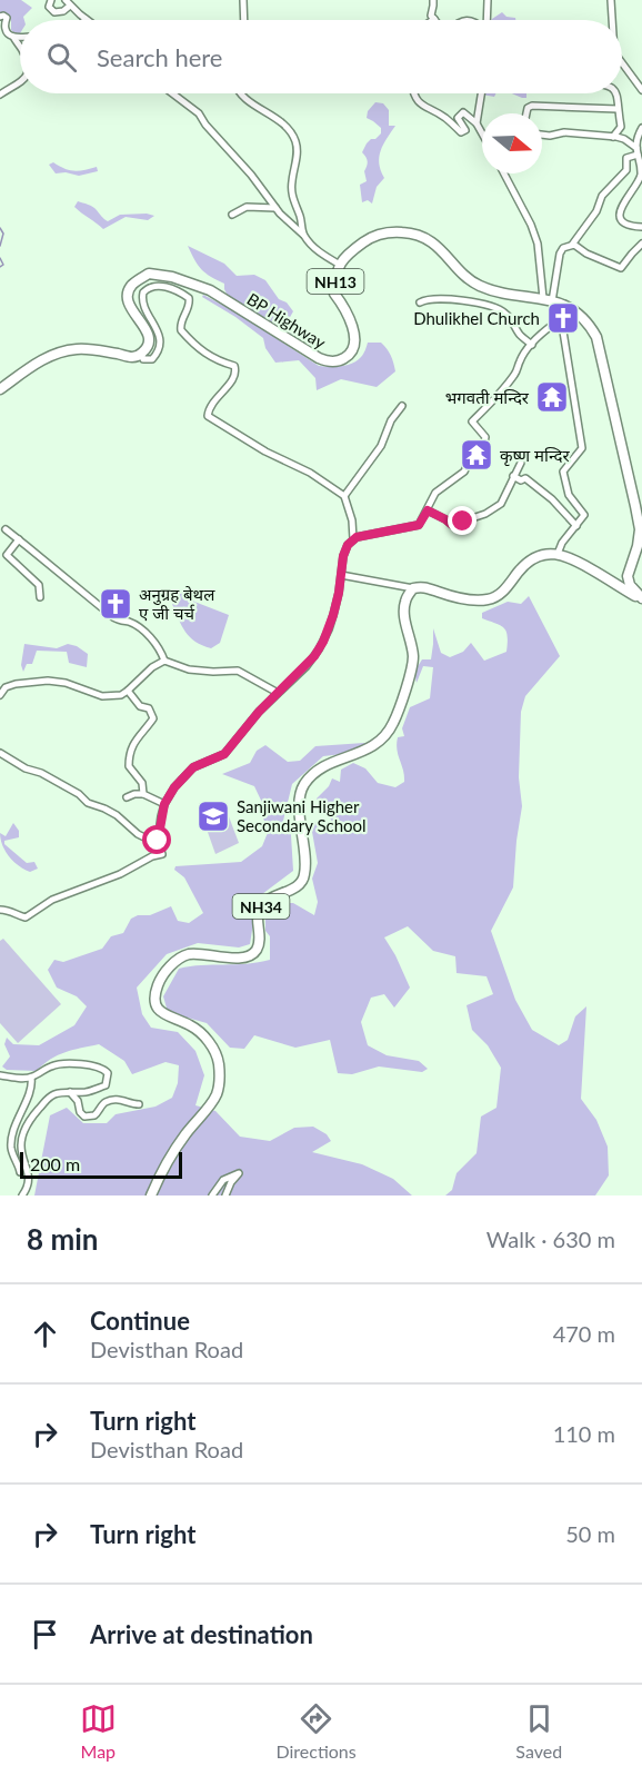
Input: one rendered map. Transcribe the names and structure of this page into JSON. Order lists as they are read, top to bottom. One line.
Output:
{"streets":{"highway":["NH13","BP Highway","NH34"]},"crossings":[["NH13","BP Highway"]],"places":{"church":["Dhulikhel Church","अनुग्रह बेथल ए जी चर्च"],"temple":["भगवती मन्दिर","कृष्ण मन्दिर"],"school or university":["Sanjiwani Higher Secondary School"]},"scale_bar":"200 m","north":"right","page":{"search":"Search here","scale":"200 m","heading":["8 min","Walk · 630 m"],"list":[["Continue","Devisthan Road","470 m"],["Turn right","Devisthan Road","110 m"],["Turn right","50 m"],"Arrive at destination"],"nav":["Map","Directions","Saved"]}}
